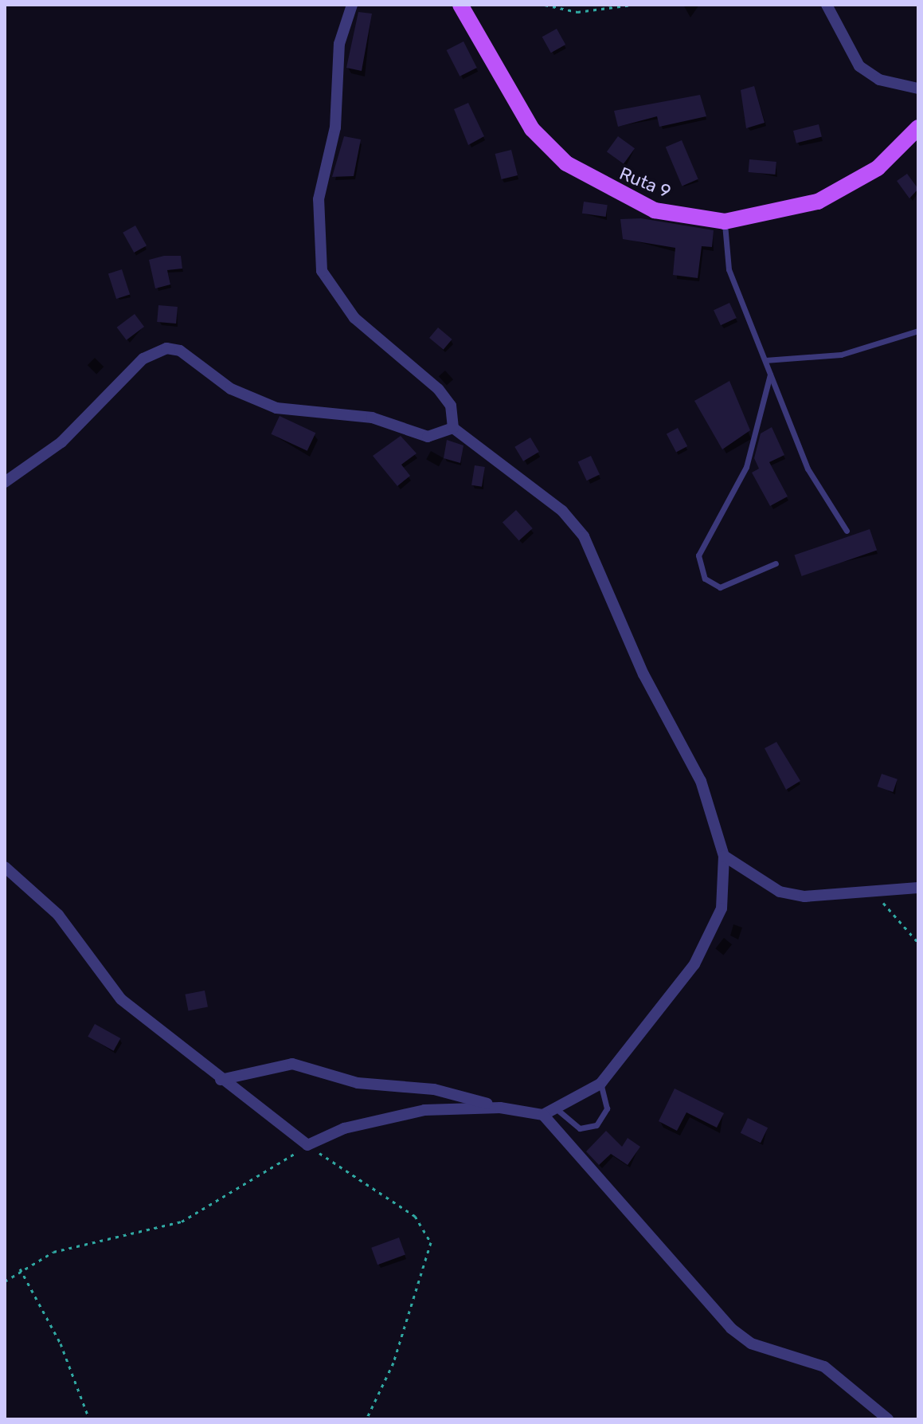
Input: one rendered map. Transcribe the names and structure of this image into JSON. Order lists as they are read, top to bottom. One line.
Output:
{"streets":{"main road":["Ruta 9"]}}
